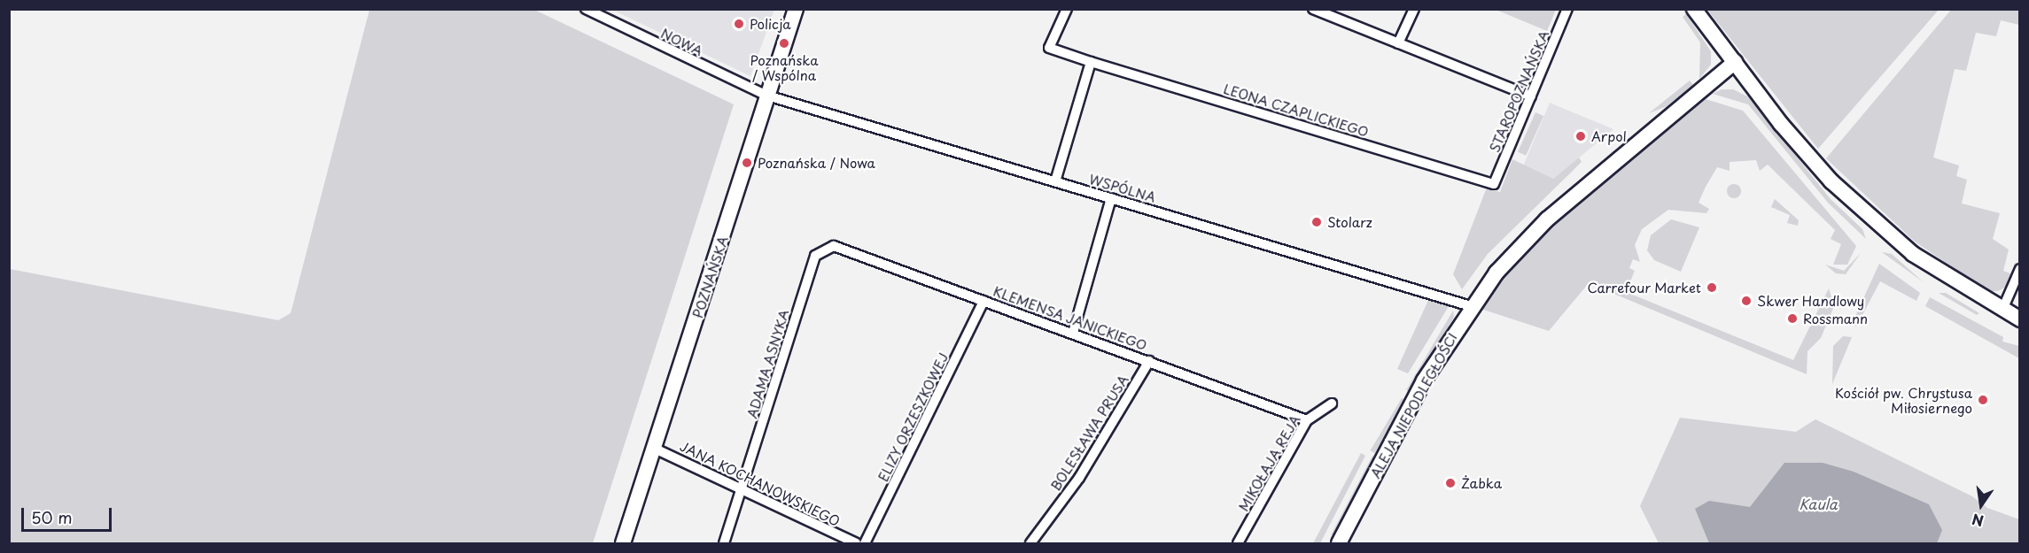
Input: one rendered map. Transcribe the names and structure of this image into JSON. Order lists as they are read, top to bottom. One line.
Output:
{"streets":{"street":["NOWA","STAROPOZNAŃSKA","LEONA CZAPLICKIEGO","WSPÓLNA","POZNAŃSKA","KLEMENSA JANICKIEGO","ADAMA ASNYKA","ALEJA NIEPODLEGŁOŚCI","ELIZY ORZESZKOWEJ","BOLESŁAWA PRUSA","MIKOŁAJA REJA","JANA KOCHANOWSKIEGO"]},"crossings":[["NOWA","WSPÓLNA"],["NOWA","POZNAŃSKA"],["STAROPOZNAŃSKA","LEONA CZAPLICKIEGO"],["WSPÓLNA","POZNAŃSKA"],["WSPÓLNA","ALEJA NIEPODLEGŁOŚCI"],["POZNAŃSKA","JANA KOCHANOWSKIEGO"],["KLEMENSA JANICKIEGO","ADAMA ASNYKA"],["KLEMENSA JANICKIEGO","ELIZY ORZESZKOWEJ"],["KLEMENSA JANICKIEGO","BOLESŁAWA PRUSA"],["KLEMENSA JANICKIEGO","MIKOŁAJA REJA"],["ADAMA ASNYKA","JANA KOCHANOWSKIEGO"]],"water":["Kaula"],"places":["Policja","Poznańska / Wspólna","Arpol","Poznańska / Nowa","Stolarz","Carrefour Market","Skwer Handlowy","Rossmann","Kościół pw. Chrystusa Miłosiernego","Żabka"],"scale_bar":"50 m","north":"bottom"}
